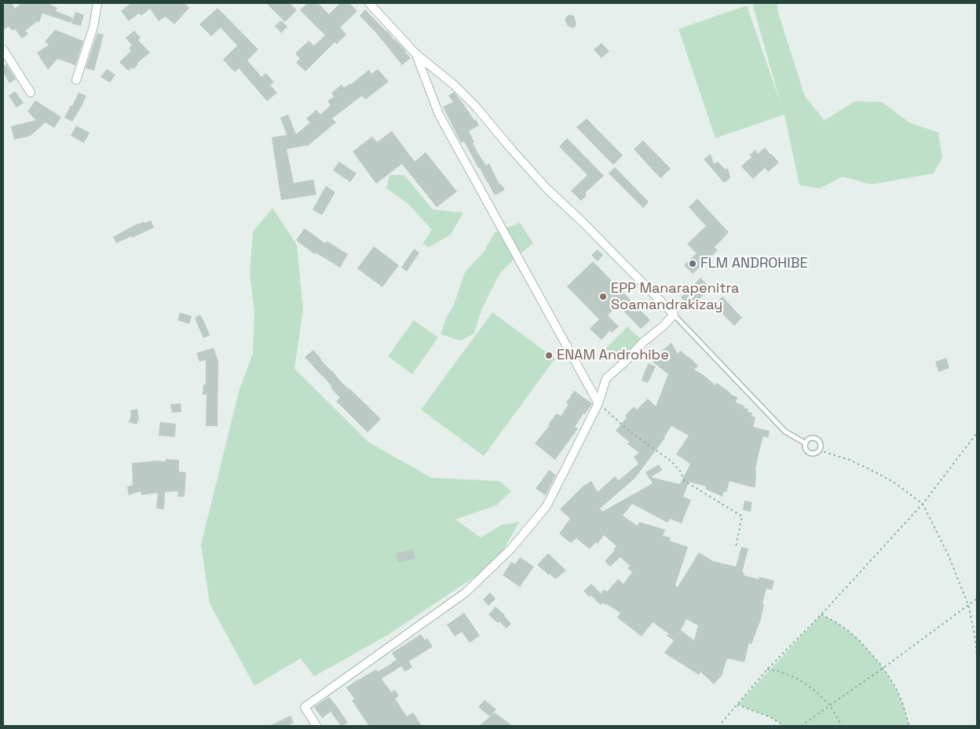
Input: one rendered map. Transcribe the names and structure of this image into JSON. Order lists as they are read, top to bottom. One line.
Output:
{"places":["FLM ANDROHIBE","EPP Manarapenitra Soamandrakizay","ENAM Androhibe"]}
